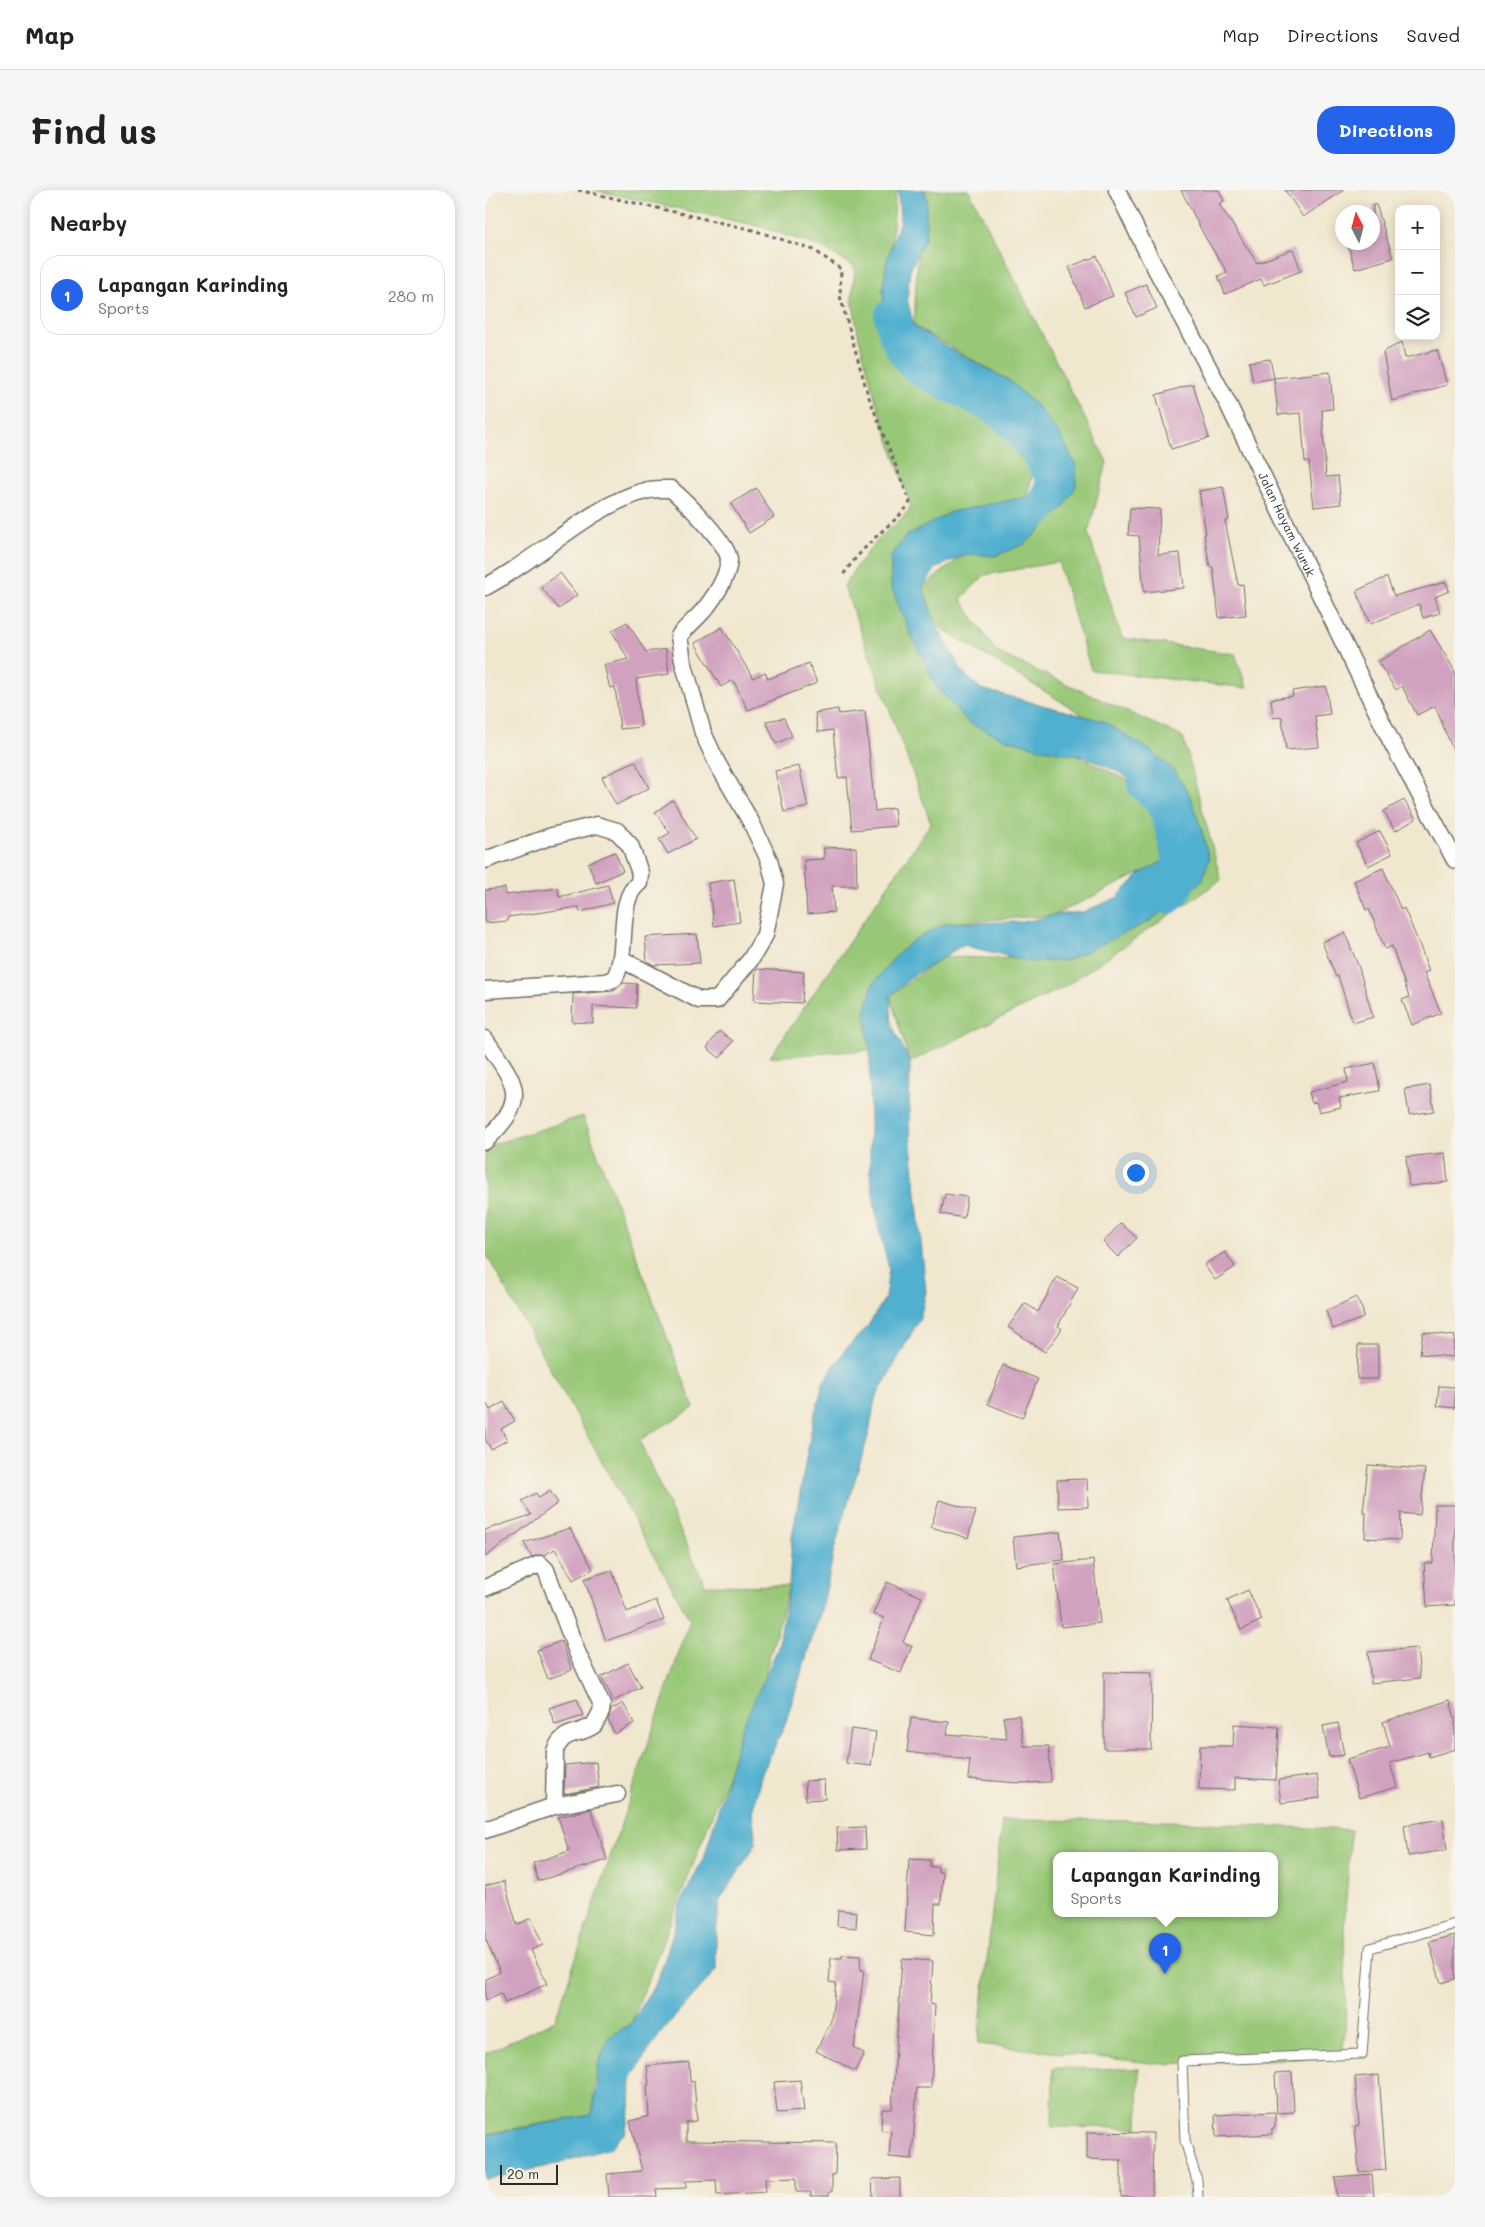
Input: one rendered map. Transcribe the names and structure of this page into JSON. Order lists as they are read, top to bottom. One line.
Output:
{"streets":{"street":["Jalan Hayam Wuruk"]},"scale_bar":"20 m","north":"top","page":{"header":"Map","nav":["Map","Directions","Saved"],"buttons":"Directions","title":"Find us","heading":"Nearby","map_buttons":["+","−"],"list":[{"mark":"1","name":"Lapangan Karinding","note":"Sports","value":"280 m"}],"popup":["Lapangan Karinding","Sports"],"pins":"1","scale":"20 m"}}
